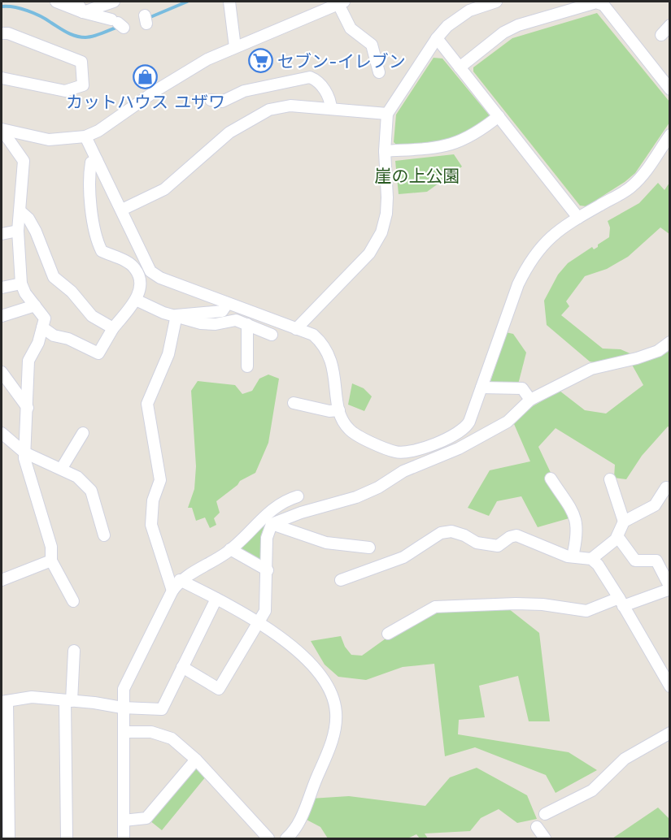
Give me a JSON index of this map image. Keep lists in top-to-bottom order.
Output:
{
  "parks": ["崖の上公園"],
  "places": {
    "supermarket": ["セブン-イレブン"],
    "shop": ["カットハウス ユザワ"]
  }
}
